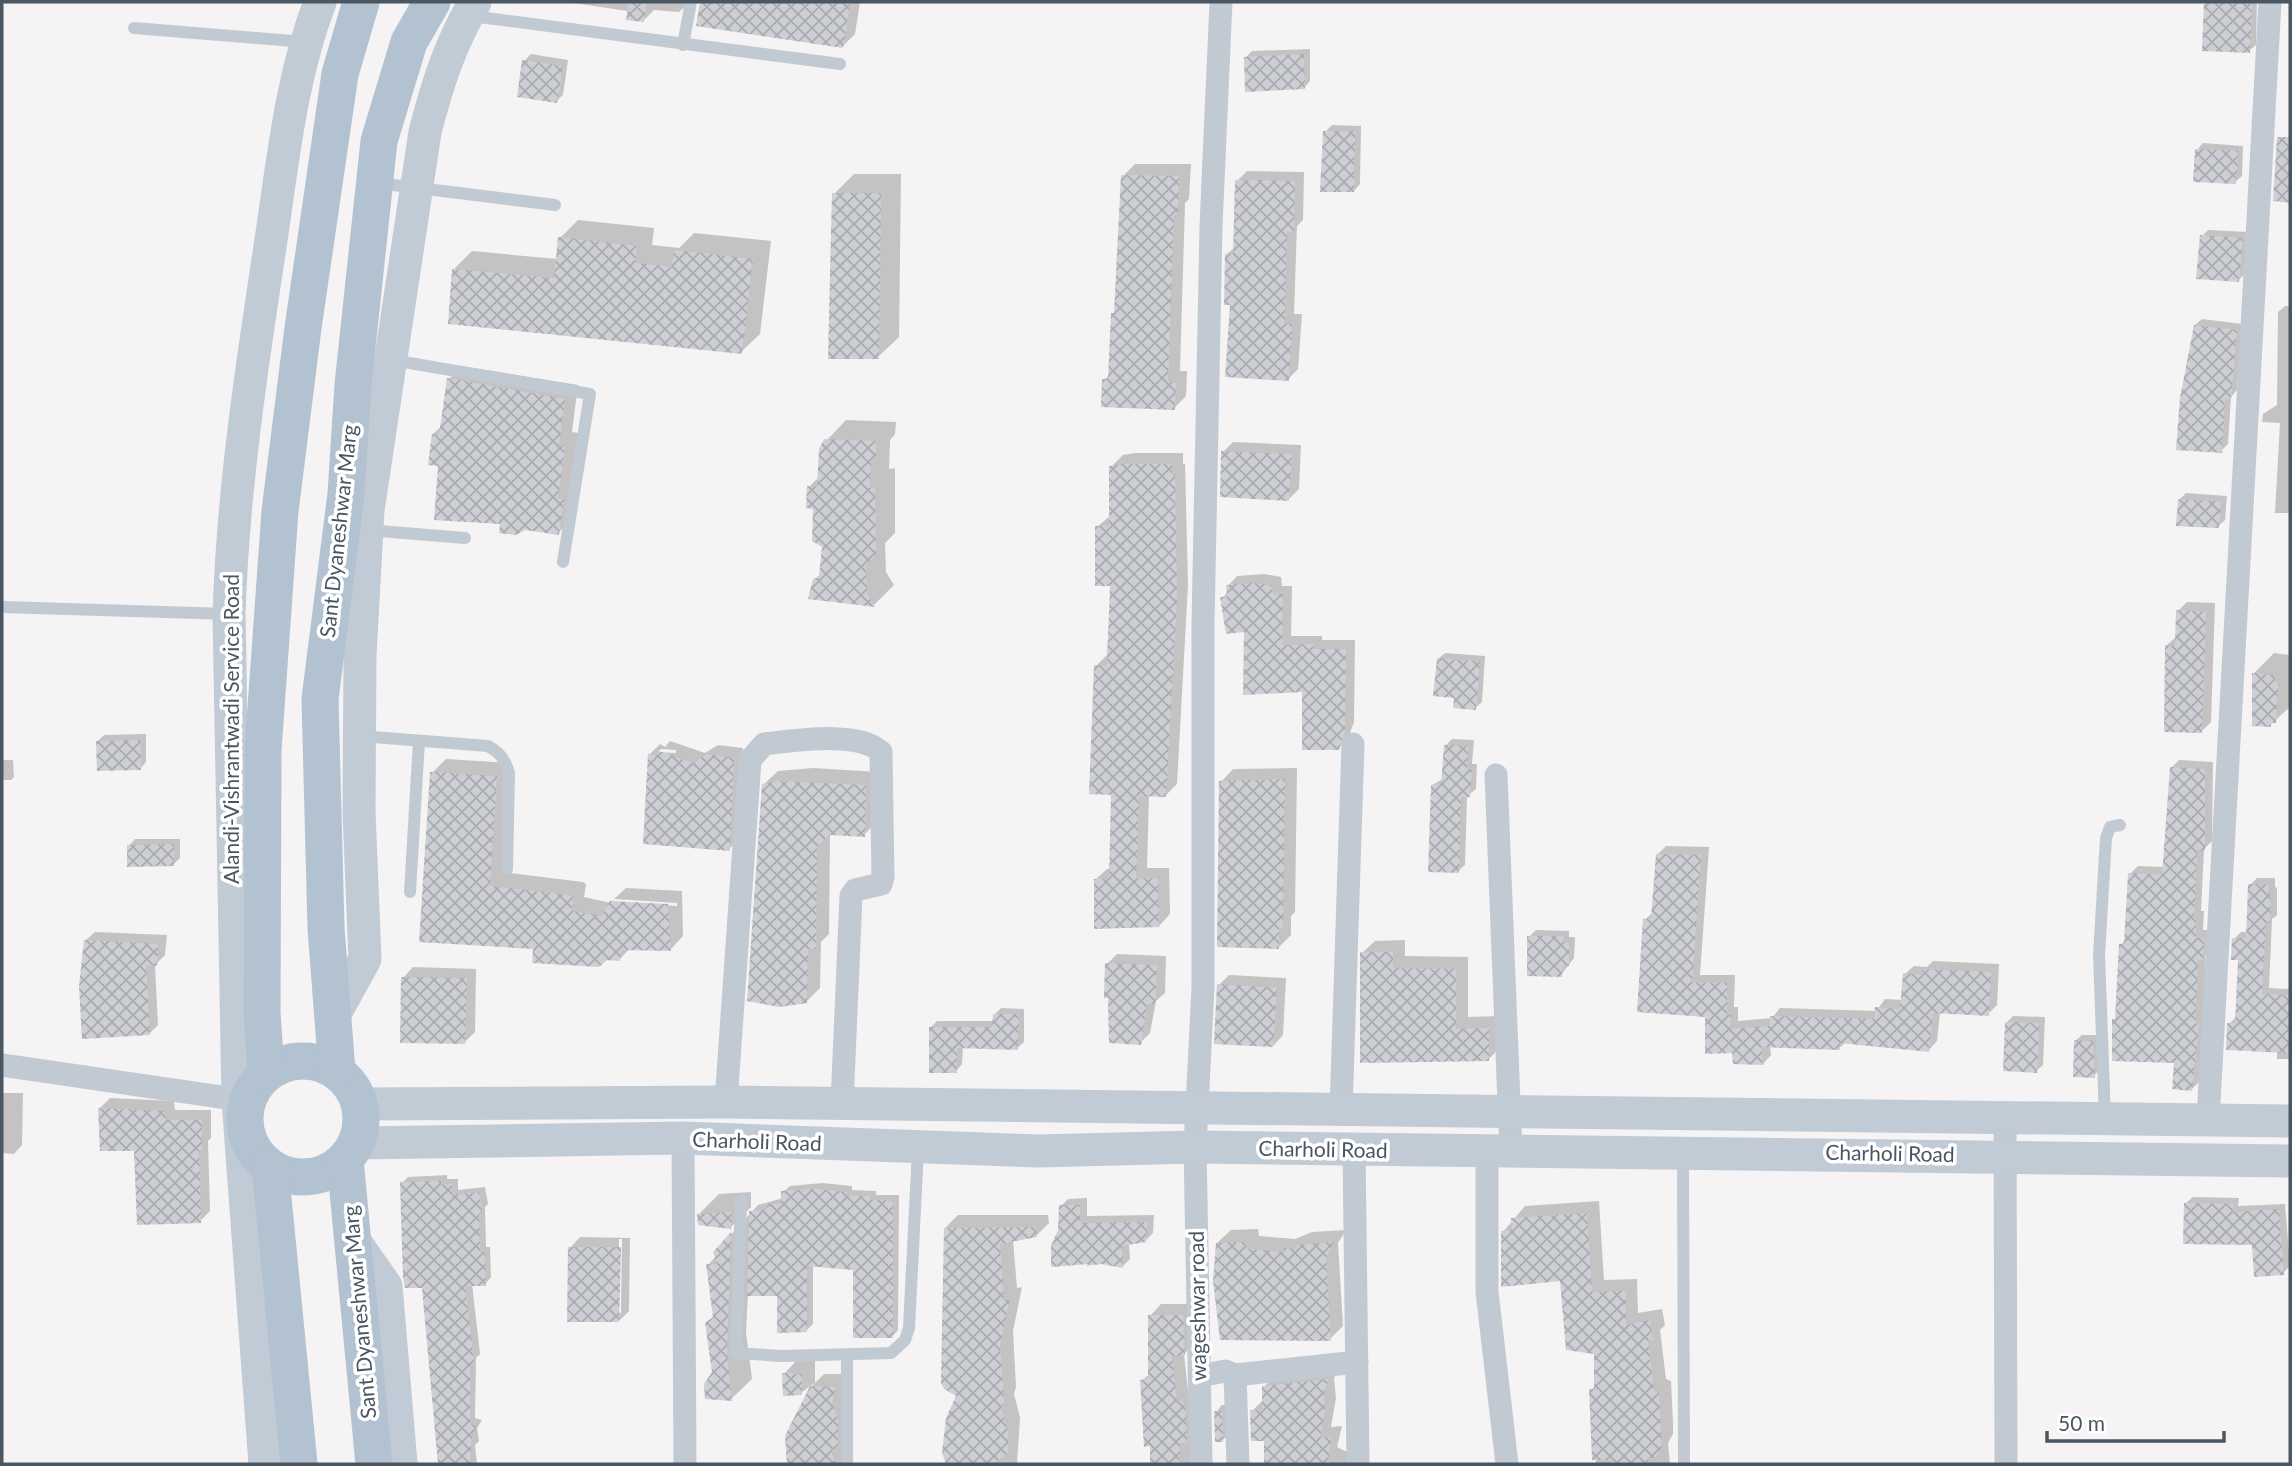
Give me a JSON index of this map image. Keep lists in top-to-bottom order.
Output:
{
  "streets": {
    "main road": ["Sant Dyaneshwar Marg"],
    "street": ["Alandi-Vishrantwadi Service Road", "Charholi Road", "wageshwar road"]
  },
  "crossings": [
    ["Sant Dyaneshwar Marg", "Alandi-Vishrantwadi Service Road"],
    ["Sant Dyaneshwar Marg", "Charholi Road"],
    ["Alandi-Vishrantwadi Service Road", "Charholi Road"],
    ["Charholi Road", "wageshwar road"]
  ],
  "scale_bar": "50 m"
}
